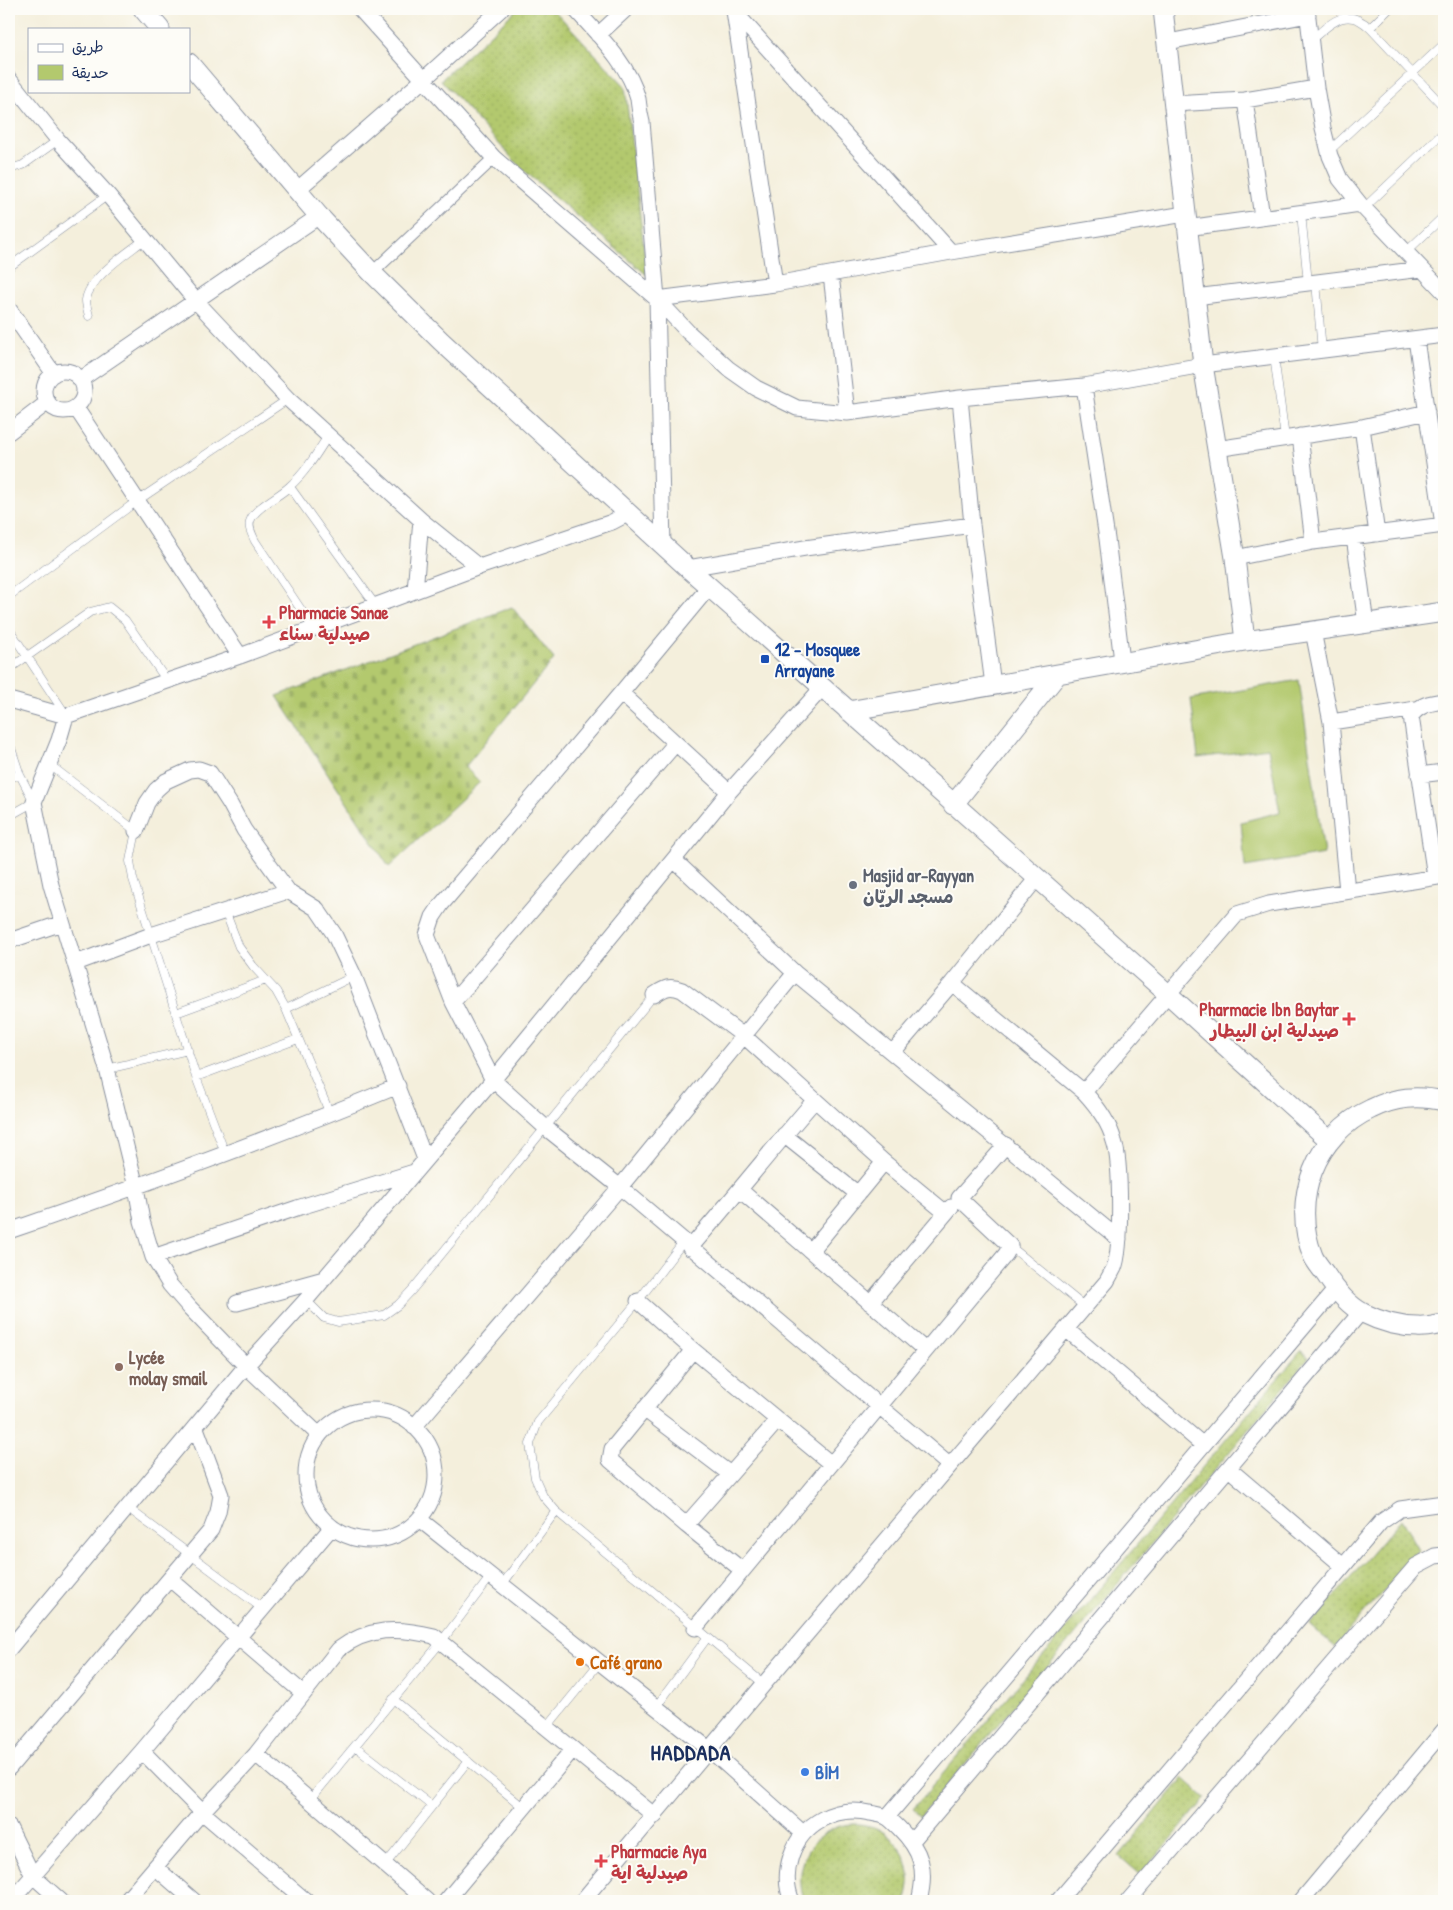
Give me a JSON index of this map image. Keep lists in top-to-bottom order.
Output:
{
  "districts": ["HADDADA"],
  "places": {
    "health": ["Pharmacie Sanae صيدلية سناء", "Pharmacie Ibn Baytar صيدلية ابن البيطار", "Pharmacie Aya صيدلية اية"],
    "transit": ["12 - Mosquee Arrayane"],
    "other": [
      "Masjid ar-Rayyan مسجد الريّان",
      "Lycée molay smail",
      "Café grano",
      "BİM"
    ]
  },
  "legend": ["طريق", "حديقة"]
}
